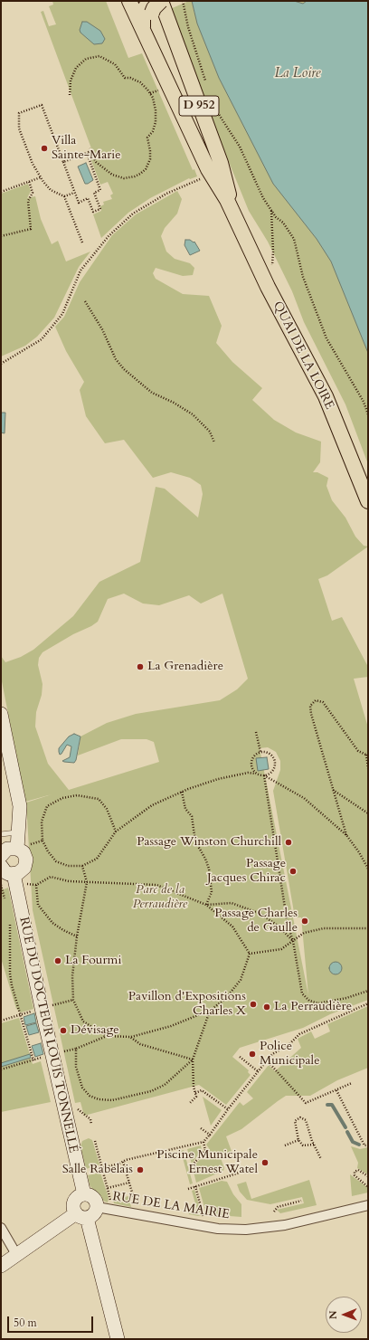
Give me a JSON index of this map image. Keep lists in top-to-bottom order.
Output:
{
  "streets": {
    "main road": ["D 952", "QUAI DE LA LOIRE"],
    "street": ["RUE DU DOCTEUR LOUIS TONNELLÉ", "RUE DE LA MAIRIE"]
  },
  "crossings": [
    ["RUE DU DOCTEUR LOUIS TONNELLÉ", "RUE DE LA MAIRIE"]
  ],
  "water": ["La Loire"],
  "parks": ["Parc de la Perraudière"],
  "places": [
    "Villa Sainte-Marie",
    "La Grenadière",
    "Passage Winston Churchill",
    "Passage Jacques Chirac",
    "Passage Charles de Gaulle",
    "La Fourmi",
    "Pavillon d'Expositions Charles X",
    "La Perraudière",
    "Dévisage",
    "Police Municipale",
    "Piscine Municipale Ernest Watel",
    "Salle Rabelais"
  ],
  "scale_bar": "50 m",
  "north": "left"
}
